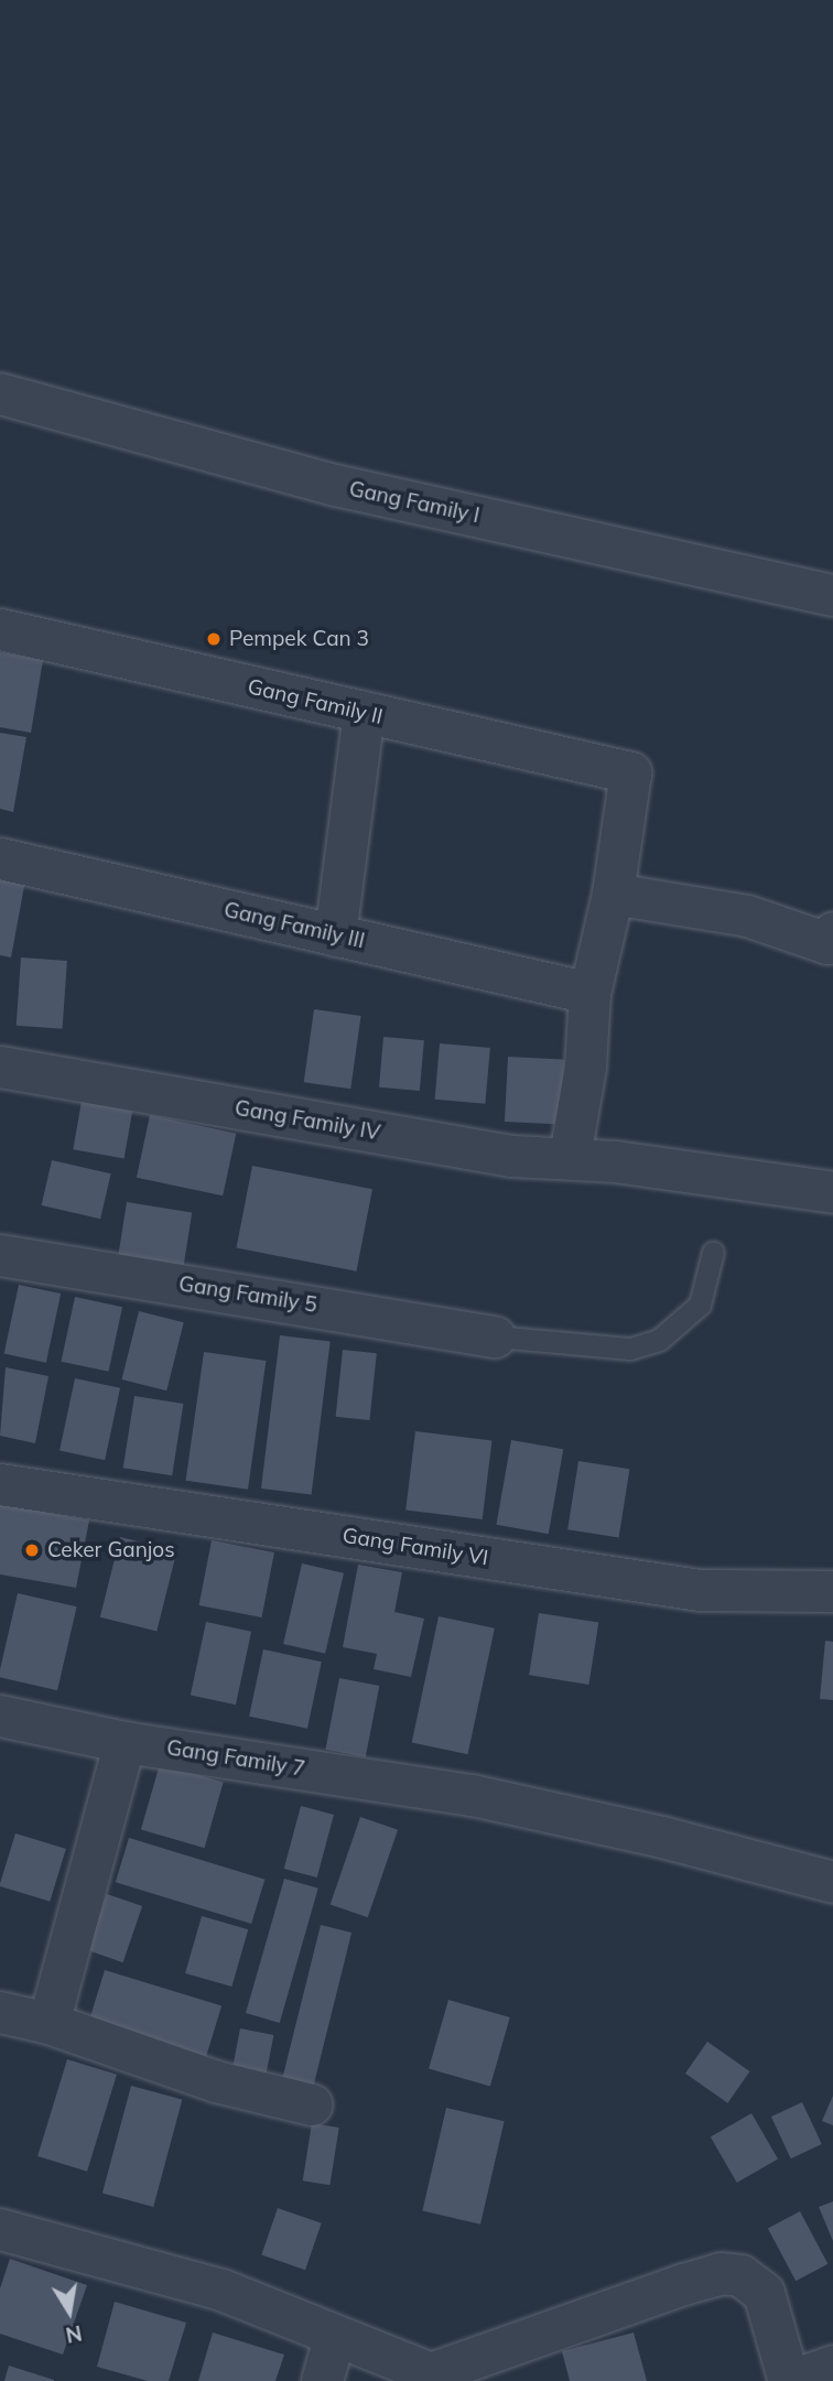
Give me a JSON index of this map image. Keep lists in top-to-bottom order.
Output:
{
  "streets": {
    "street": [
      "Gang Family I",
      "Gang Family II",
      "Gang Family III",
      "Gang Family IV",
      "Gang Family 5",
      "Gang Family VI",
      "Gang Family 7"
    ]
  },
  "places": ["Pempek Can 3", "Ceker Ganjos"],
  "north": "bottom"
}
